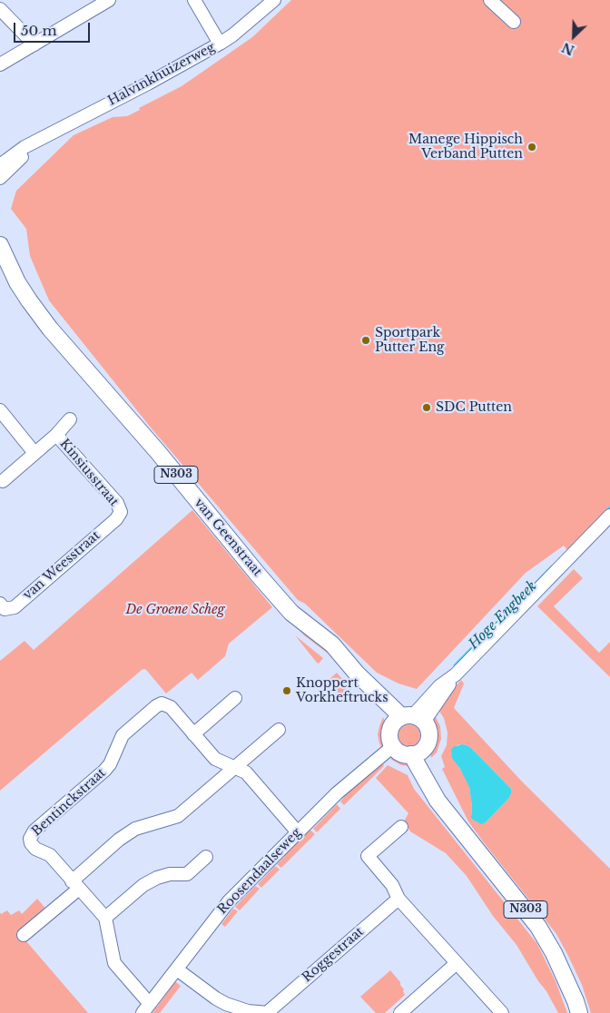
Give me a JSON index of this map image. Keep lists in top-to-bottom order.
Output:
{
  "streets": {
    "main road": ["N303", "van Geenstraat"],
    "street": [
      "Halvinkhuizerweg",
      "Kinsiusstraat",
      "van Weesstraat",
      "Bentinckstraat",
      "Roosendaalseweg",
      "Roggestraat"
    ]
  },
  "crossings": [
    ["Kinsiusstraat", "van Weesstraat"],
    ["N303", "van Geenstraat"],
    ["N303", "Roosendaalseweg"],
    ["van Geenstraat", "Roosendaalseweg"],
    ["Bentinckstraat", "Roosendaalseweg"]
  ],
  "water": ["Hoge Engbeek"],
  "parks": ["De Groene Scheg"],
  "places": [
    "Manege Hippisch Verband Putten",
    "Sportpark Putter Eng",
    "SDC Putten",
    "Knoppert Vorkheftrucks"
  ],
  "scale_bar": "50 m",
  "north": "bottom left"
}
